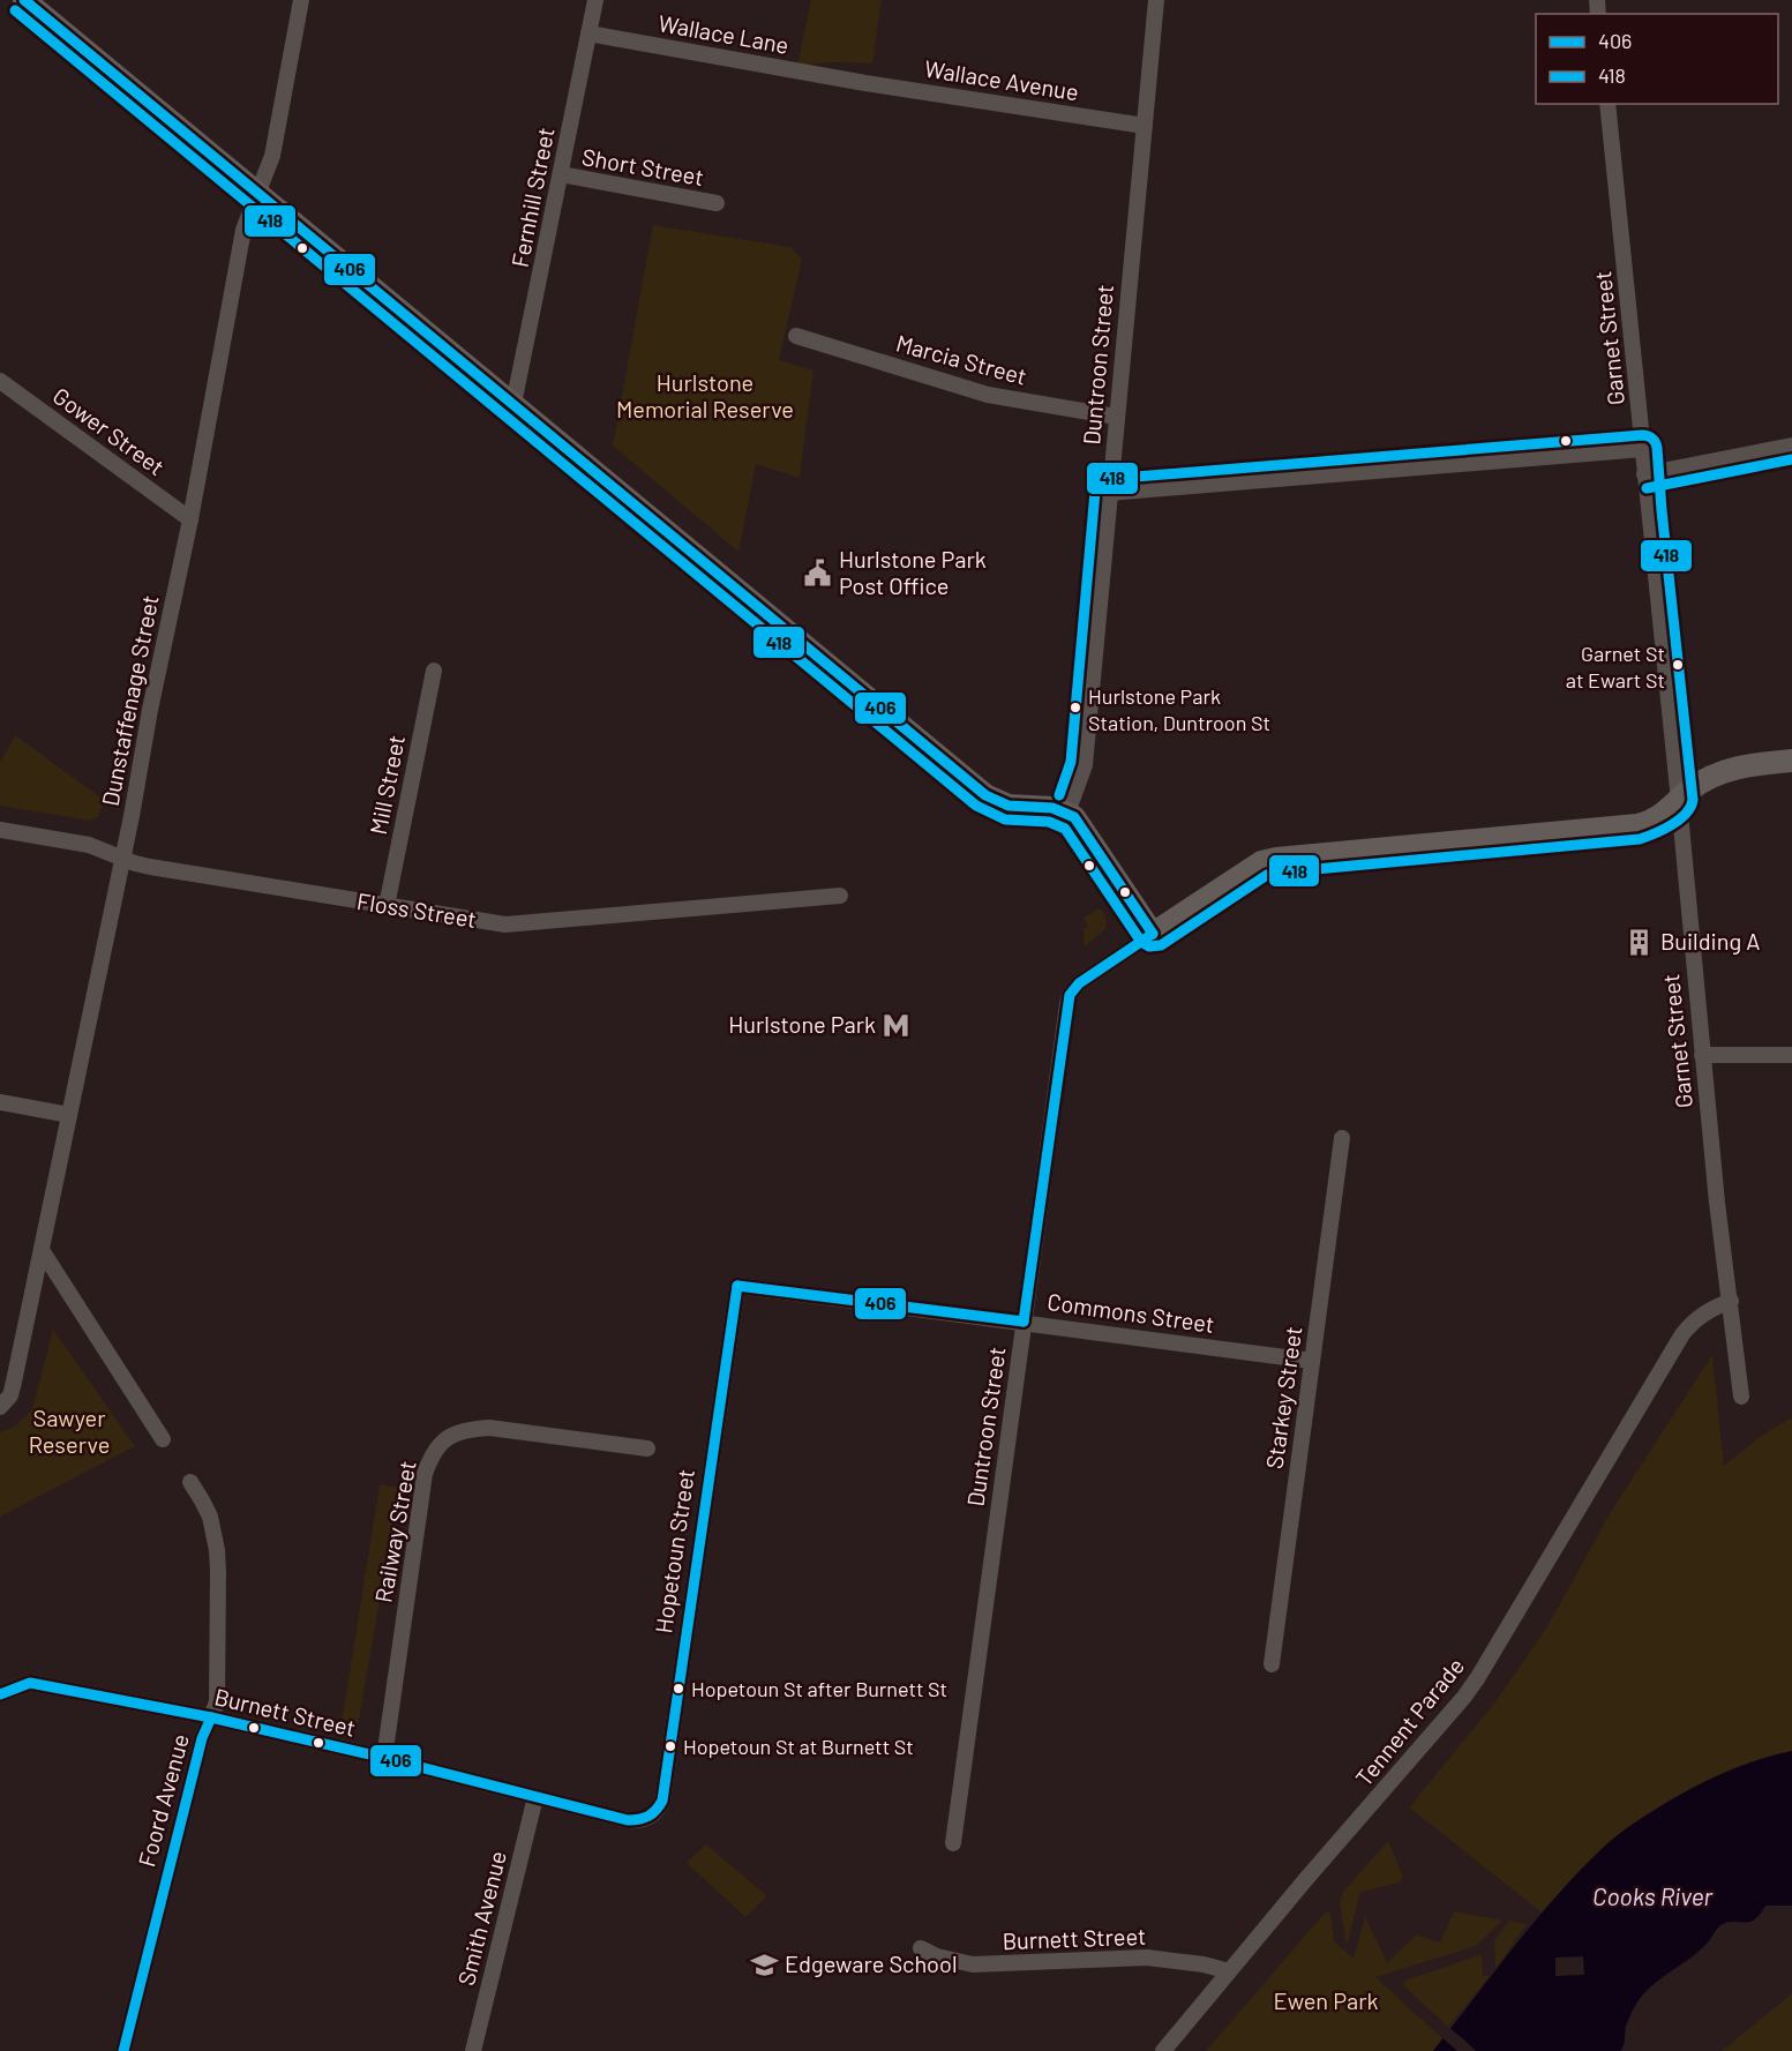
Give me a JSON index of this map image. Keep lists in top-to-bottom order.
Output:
{
  "streets": {
    "street": [
      "Wallace Lane",
      "Wallace Avenue",
      "Short Street",
      "Fernhill Street",
      "Garnet Street",
      "Marcia Street",
      "Duntroon Street",
      "Gower Street",
      "Dunstaffenage Street",
      "Mill Street",
      "Floss Street",
      "Commons Street",
      "Starkey Street",
      "Railway Street",
      "Hopetoun Street",
      "Burnett Street",
      "Tennent Parade",
      "Foord Avenue",
      "Smith Avenue"
    ]
  },
  "crossings": [
    ["Wallace Lane", "Wallace Avenue"],
    ["Wallace Lane", "Fernhill Street"],
    ["Wallace Avenue", "Duntroon Street"],
    ["Short Street", "Fernhill Street"],
    ["Garnet Street", "Tennent Parade"],
    ["Marcia Street", "Duntroon Street"],
    ["Duntroon Street", "Commons Street"],
    ["Gower Street", "Dunstaffenage Street"],
    ["Dunstaffenage Street", "Floss Street"],
    ["Mill Street", "Floss Street"],
    ["Commons Street", "Starkey Street"],
    ["Commons Street", "Hopetoun Street"],
    ["Railway Street", "Burnett Street"],
    ["Hopetoun Street", "Burnett Street"],
    ["Burnett Street", "Tennent Parade"],
    ["Burnett Street", "Foord Avenue"],
    ["Burnett Street", "Smith Avenue"]
  ],
  "water": ["Cooks River"],
  "parks": ["Hurlstone Memorial Reserve", "Sawyer Reserve", "Ewen Park"],
  "places": {
    "public building": ["Hurlstone Park Post Office"],
    "other": [
      "Garnet St at Ewart St",
      "Hurlstone Park Station, Duntroon St",
      "Hopetoun St after Burnett St",
      "Hopetoun St at Burnett St"
    ],
    "building": ["Building A"],
    "metro station": ["Hurlstone Park"],
    "school or university": ["Edgeware School"]
  },
  "lines": ["transit line 406", "transit line 418"],
  "legend": ["406", "418"]
}
